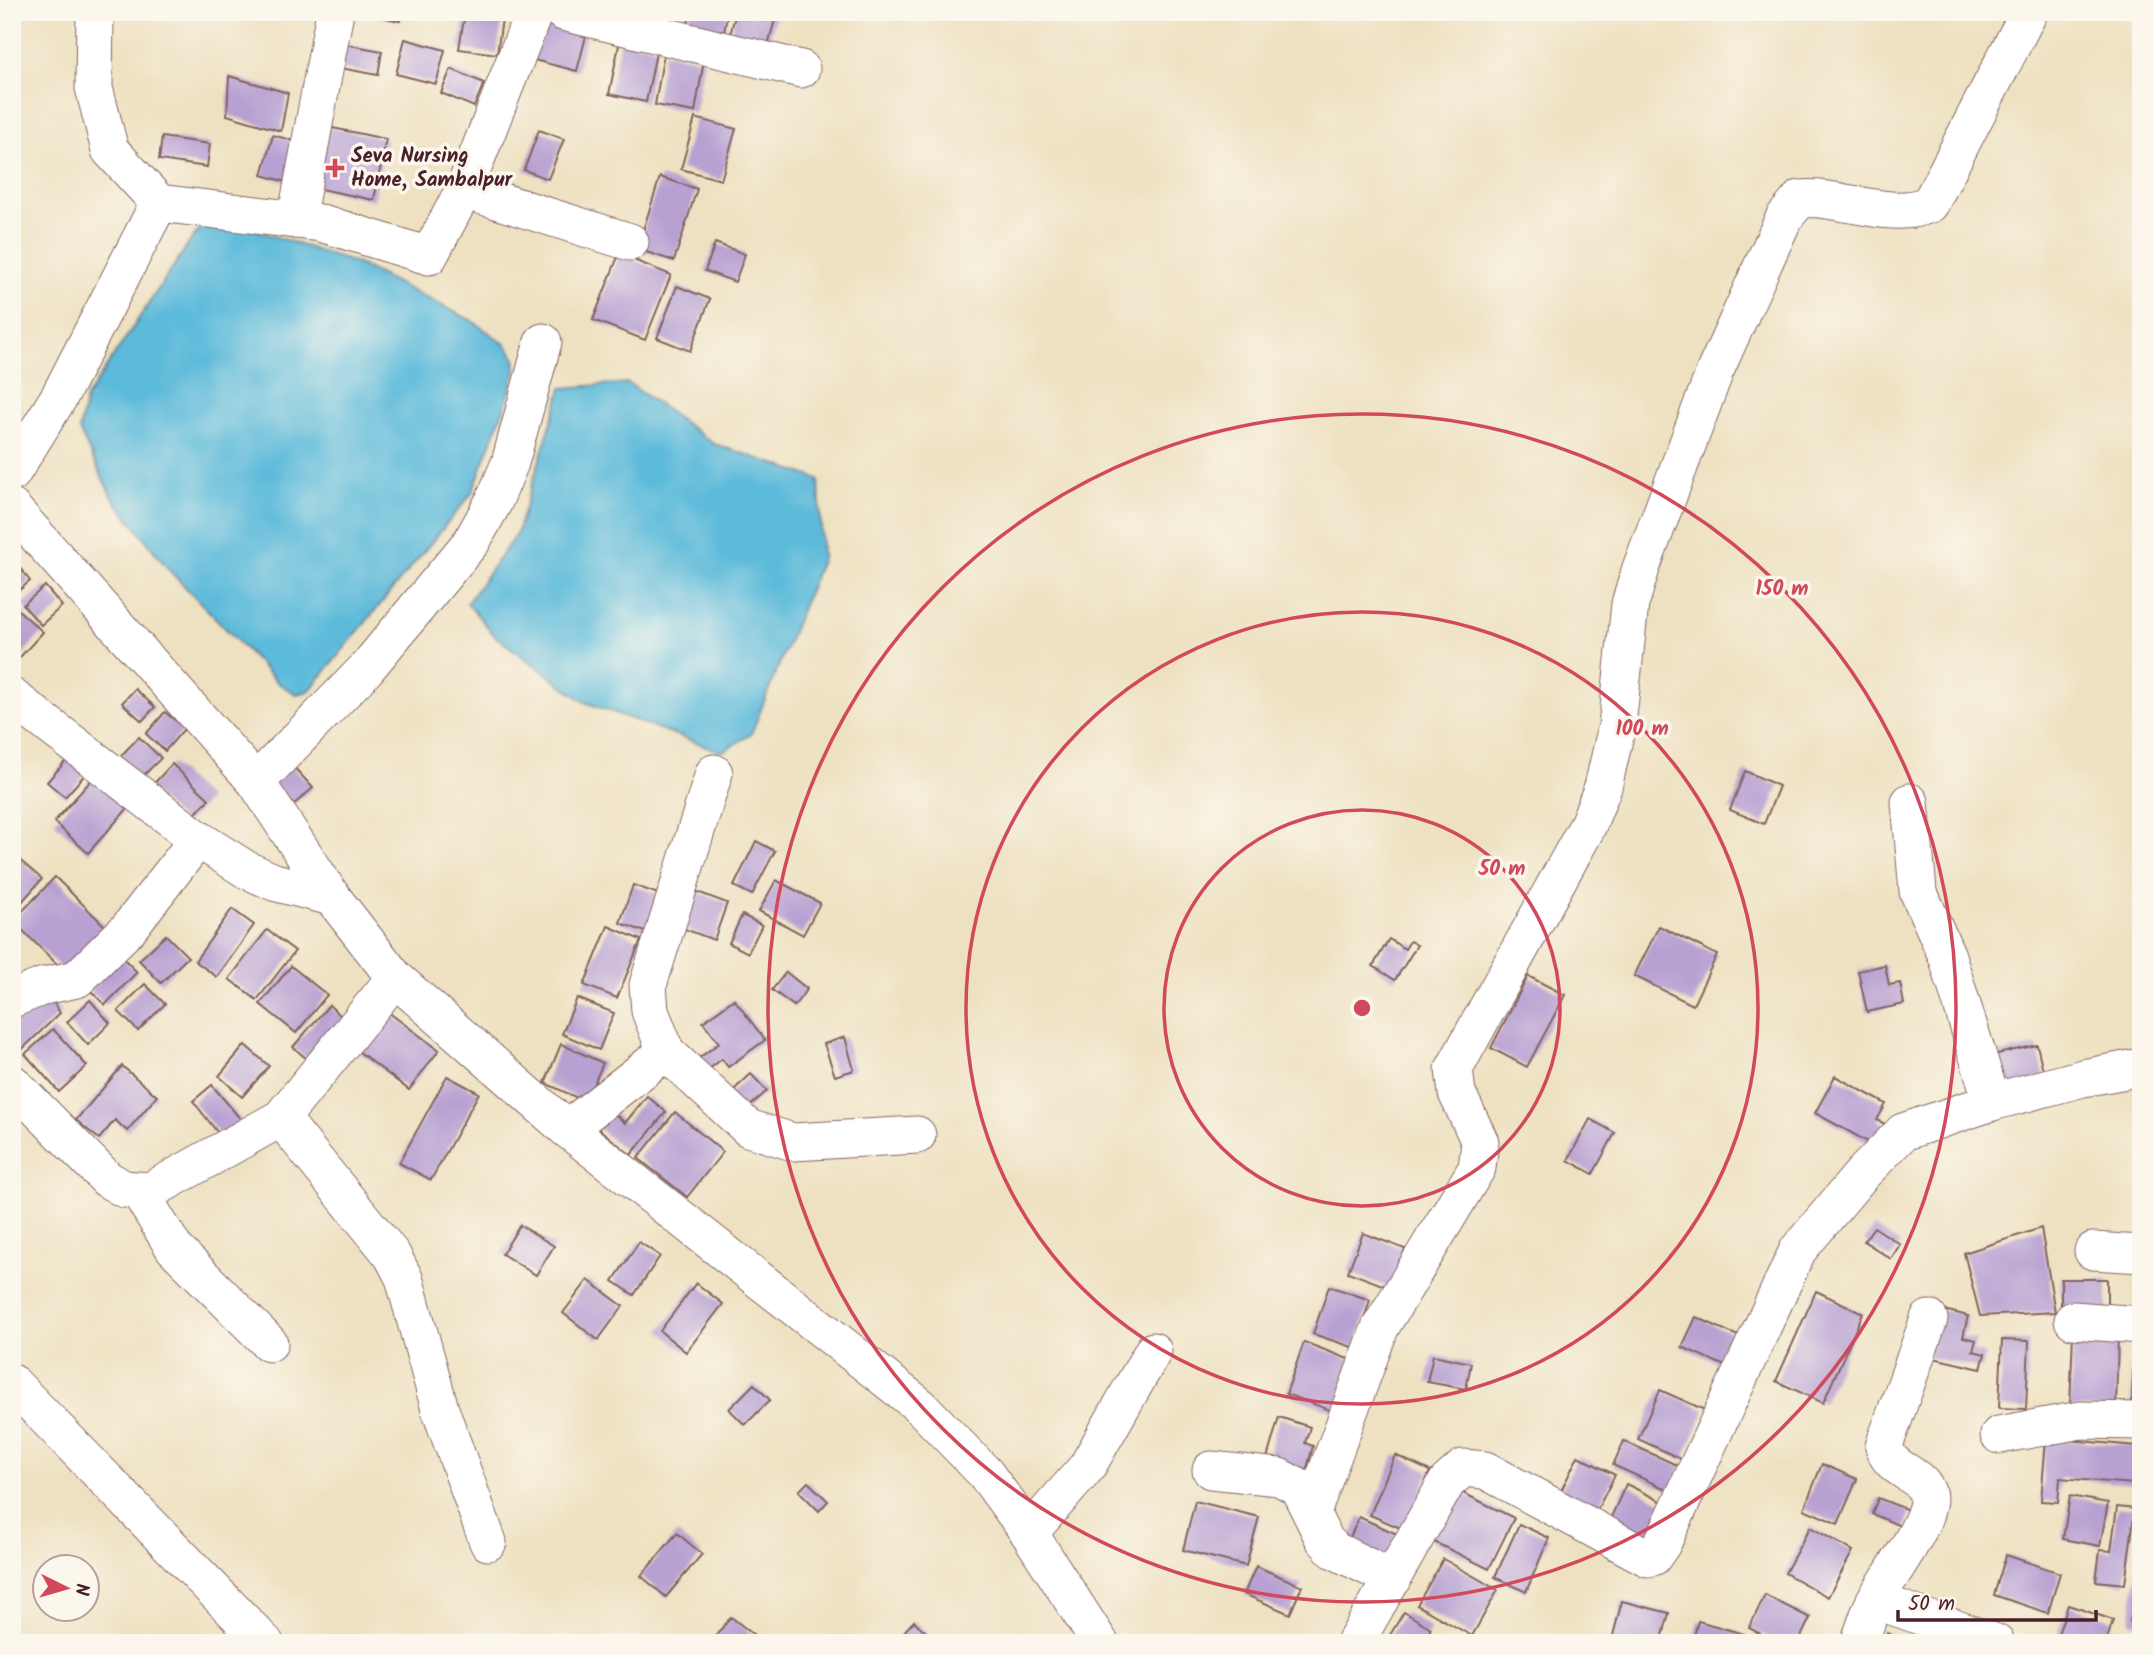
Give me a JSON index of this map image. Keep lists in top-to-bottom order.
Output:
{
  "places": {
    "health": ["Seva Nursing Home, Sambalpur"]
  },
  "scale_bar": "50 m",
  "north": "right",
  "rings": ["150 m", "100 m", "50 m"]
}
